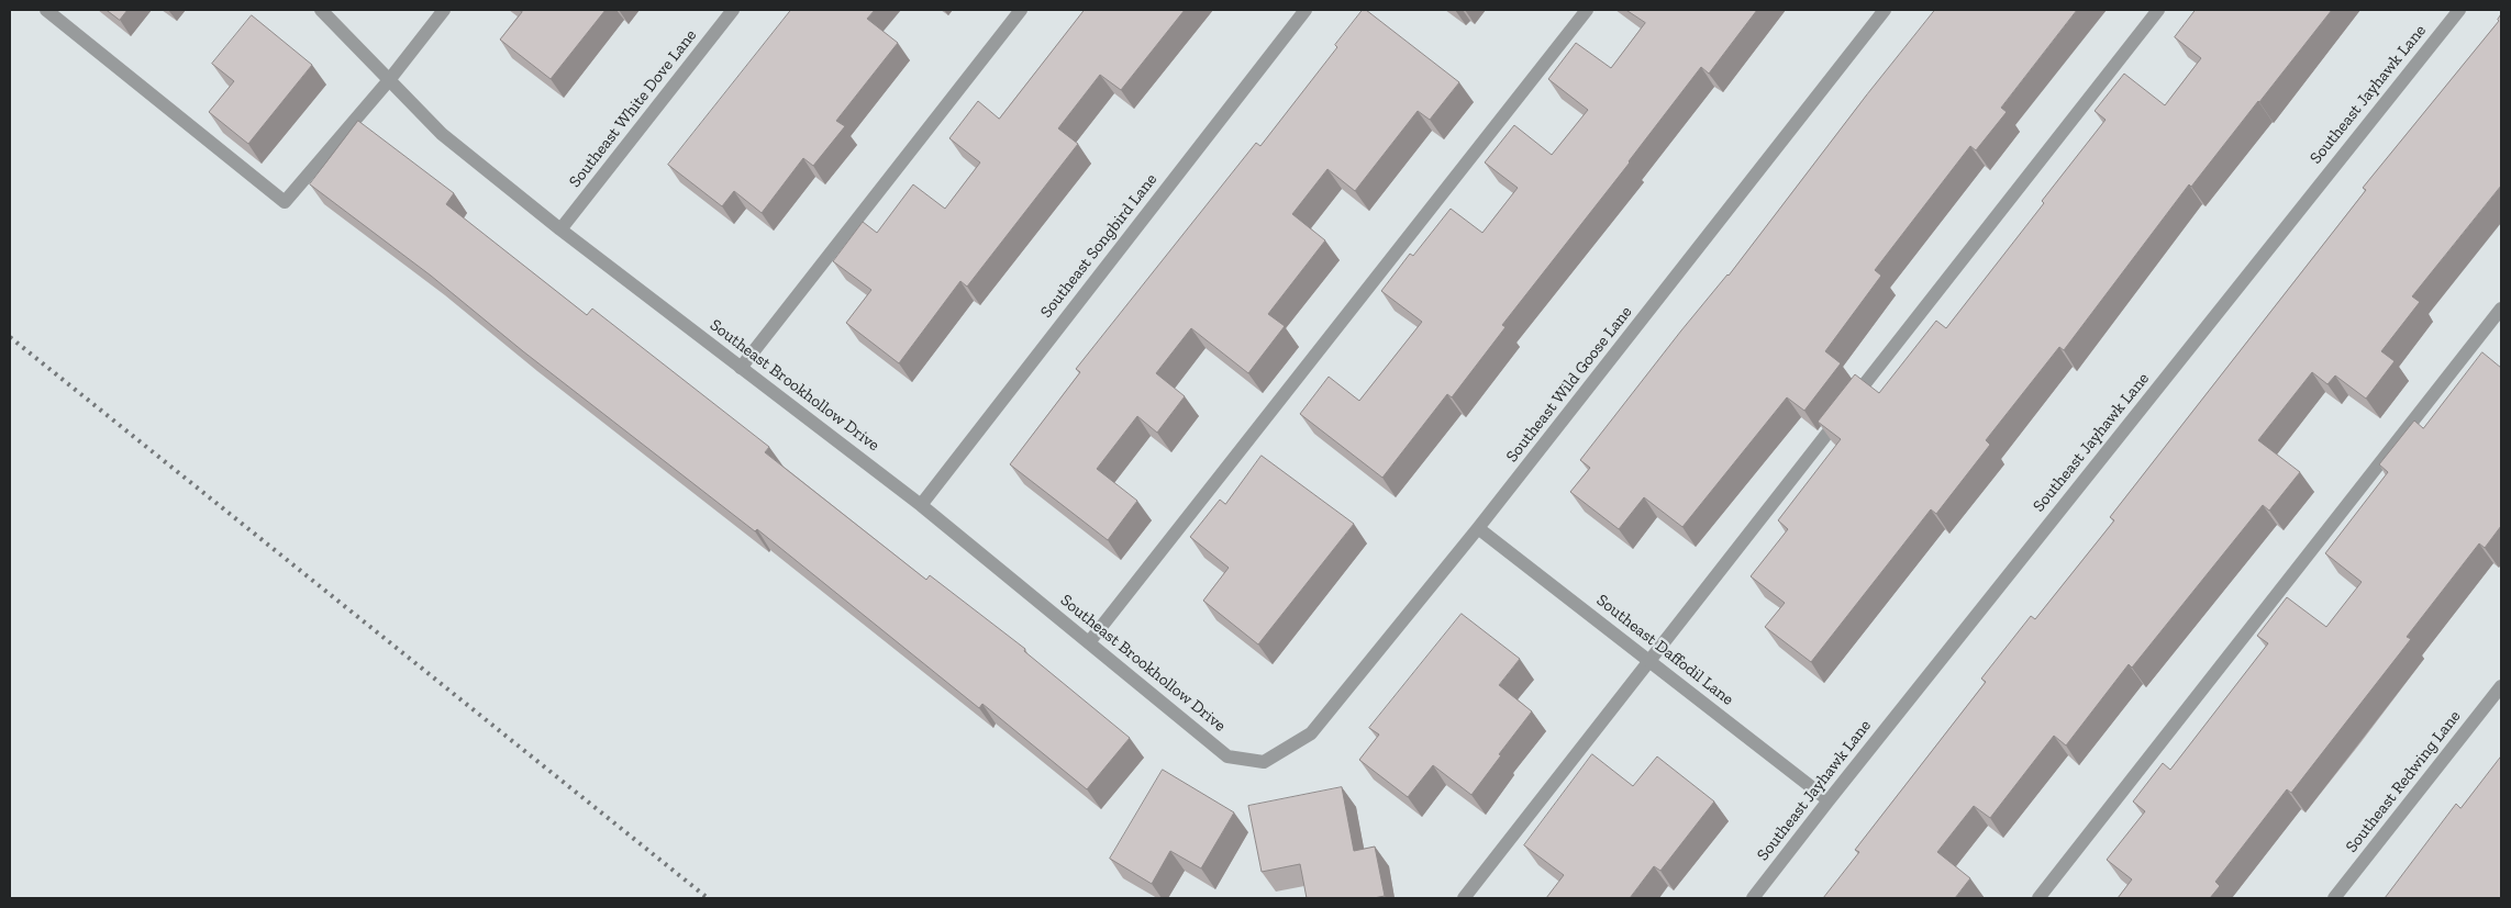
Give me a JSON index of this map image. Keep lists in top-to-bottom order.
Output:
{
  "streets": {
    "street": [
      "Southeast Jayhawk Lane",
      "Southeast White Dove Lane",
      "Southeast Songbird Lane",
      "Southeast Wild Goose Lane",
      "Southeast Brookhollow Drive",
      "Southeast Daffodil Lane",
      "Southeast Redwing Lane"
    ]
  },
  "crossings": [
    ["Southeast Jayhawk Lane", "Southeast Daffodil Lane"],
    ["Southeast White Dove Lane", "Southeast Brookhollow Drive"],
    ["Southeast Songbird Lane", "Southeast Brookhollow Drive"],
    ["Southeast Wild Goose Lane", "Southeast Brookhollow Drive"],
    ["Southeast Wild Goose Lane", "Southeast Daffodil Lane"]
  ]
}
